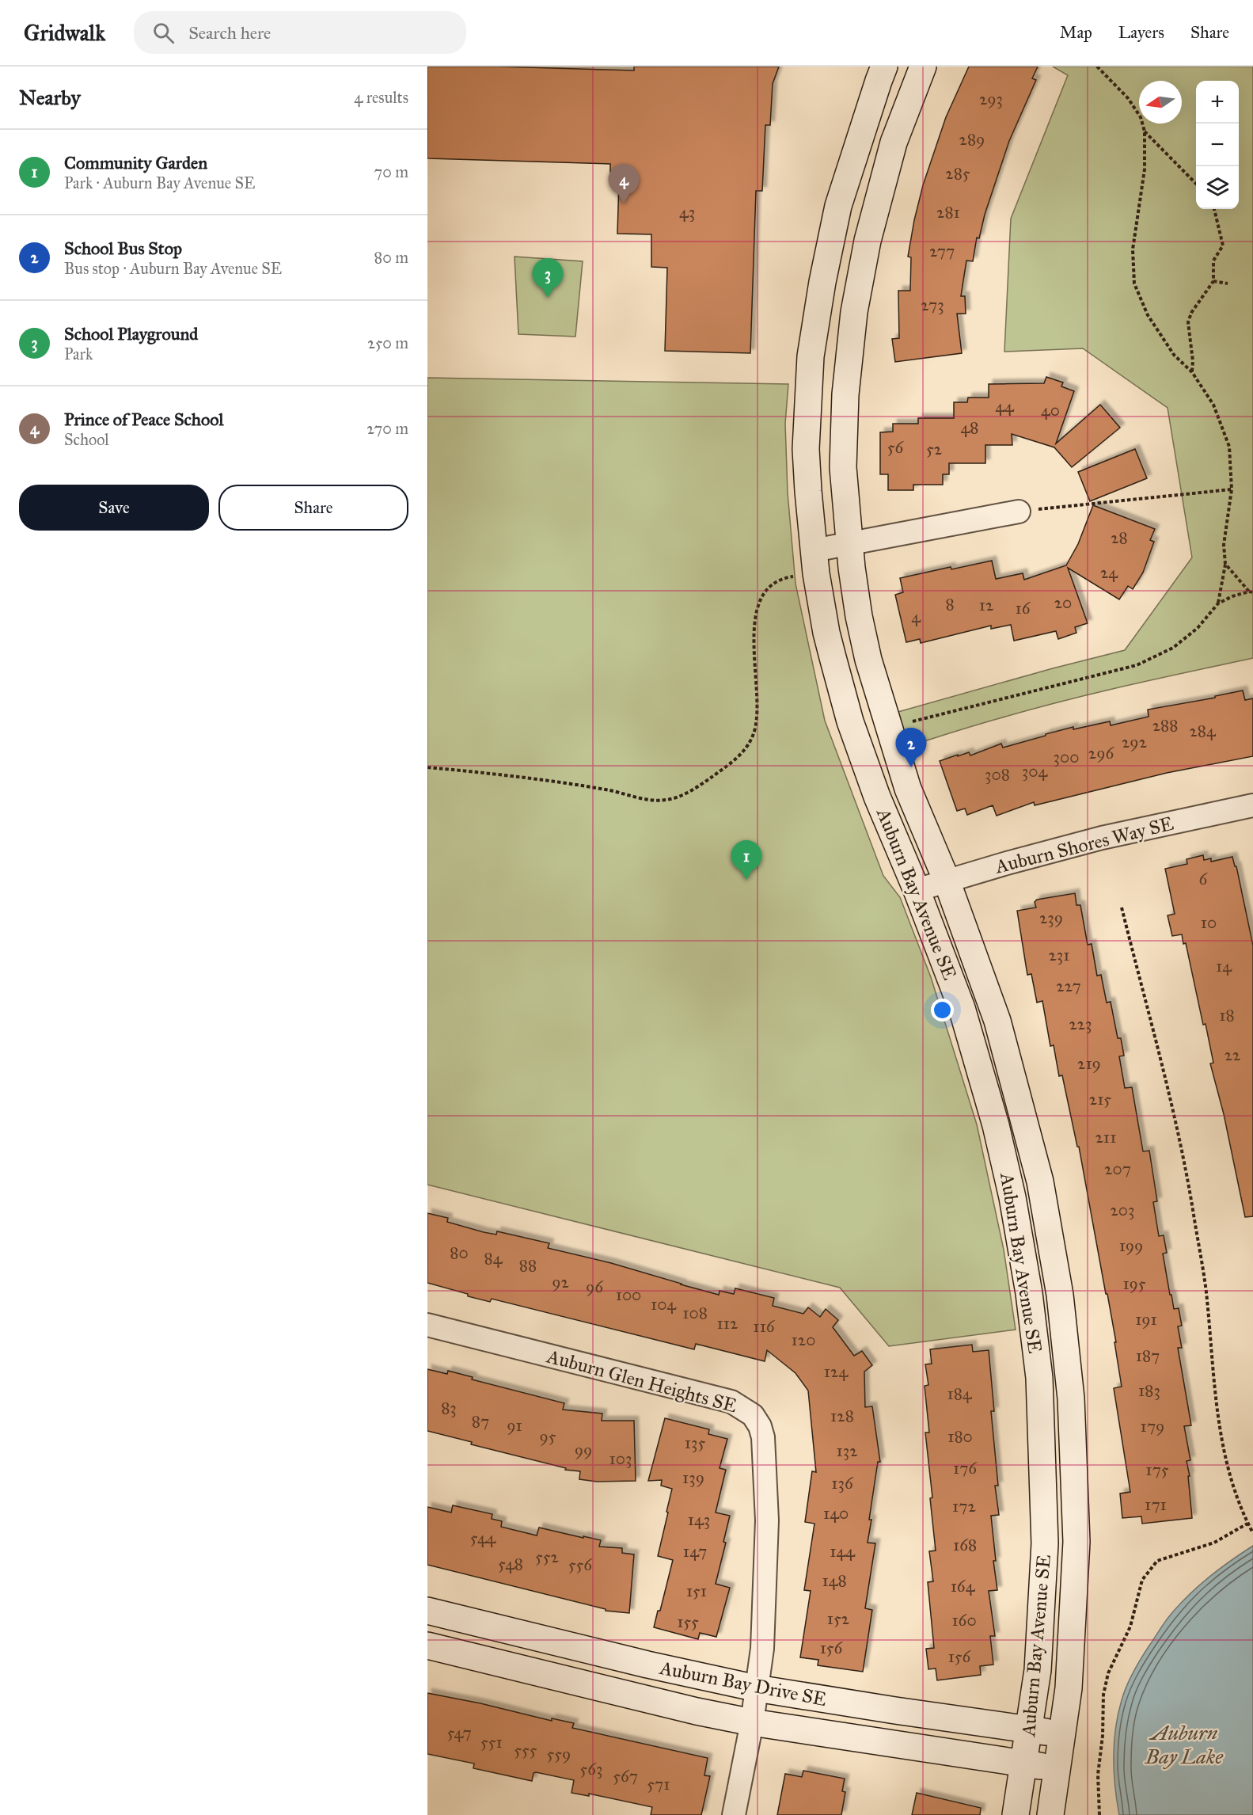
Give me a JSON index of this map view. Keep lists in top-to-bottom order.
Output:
{
  "streets": {
    "street": [
      "Auburn Shores Way SE",
      "Auburn Bay Avenue SE",
      "Auburn Glen Heights SE",
      "Auburn Bay Drive SE"
    ]
  },
  "crossings": [
    ["Auburn Shores Way SE", "Auburn Bay Avenue SE"],
    ["Auburn Bay Avenue SE", "Auburn Bay Drive SE"],
    ["Auburn Glen Heights SE", "Auburn Bay Drive SE"]
  ],
  "water": ["Auburn Bay Lake"],
  "house_numbers": [
    "293",
    "289",
    "285",
    "43",
    "281",
    "277",
    "273",
    "44",
    "40",
    "48",
    "56",
    "52",
    "28",
    "24",
    "20",
    "8",
    "12",
    "16",
    "4",
    "288",
    "284",
    "292",
    "296",
    "300",
    "304",
    "308",
    "6",
    "239",
    "10",
    "231",
    "14",
    "227",
    "18",
    "223",
    "22",
    "219",
    "215",
    "211",
    "207",
    "203",
    "199",
    "80",
    "84",
    "88",
    "92",
    "195",
    "96",
    "100",
    "104",
    "108",
    "191",
    "112",
    "116",
    "120",
    "187",
    "124",
    "183",
    "184",
    "83",
    "128",
    "87",
    "91",
    "179",
    "95",
    "180",
    "135",
    "99",
    "132",
    "103",
    "176",
    "175",
    "139",
    "136",
    "171",
    "172",
    "140",
    "143",
    "544",
    "168",
    "147",
    "144",
    "552",
    "548",
    "556",
    "148",
    "164",
    "151",
    "152",
    "160",
    "155",
    "156",
    "156",
    "547",
    "551",
    "555",
    "559",
    "563",
    "567",
    "571"
  ],
  "north": "left",
  "page": {
    "header": "Gridwalk",
    "search": "Search here",
    "nav": ["Map", "Layers", "Share"],
    "heading": ["Nearby", "4 results"],
    "map_buttons": ["+", "−"],
    "list": [
      {
        "mark": "1",
        "name": "Community Garden",
        "note": "Park · Auburn Bay Avenue SE",
        "value": "70 m"
      },
      {
        "mark": "2",
        "name": "School Bus Stop",
        "note": "Bus stop · Auburn Bay Avenue SE",
        "value": "80 m"
      },
      {
        "mark": "3",
        "name": "School Playground",
        "note": "Park",
        "value": "250 m"
      },
      {
        "mark": "4",
        "name": "Prince of Peace School",
        "note": "School",
        "value": "270 m"
      }
    ],
    "pins": [
      "4",
      "3",
      "2",
      "1"
    ],
    "buttons": ["Save", "Share"]
  }
}
